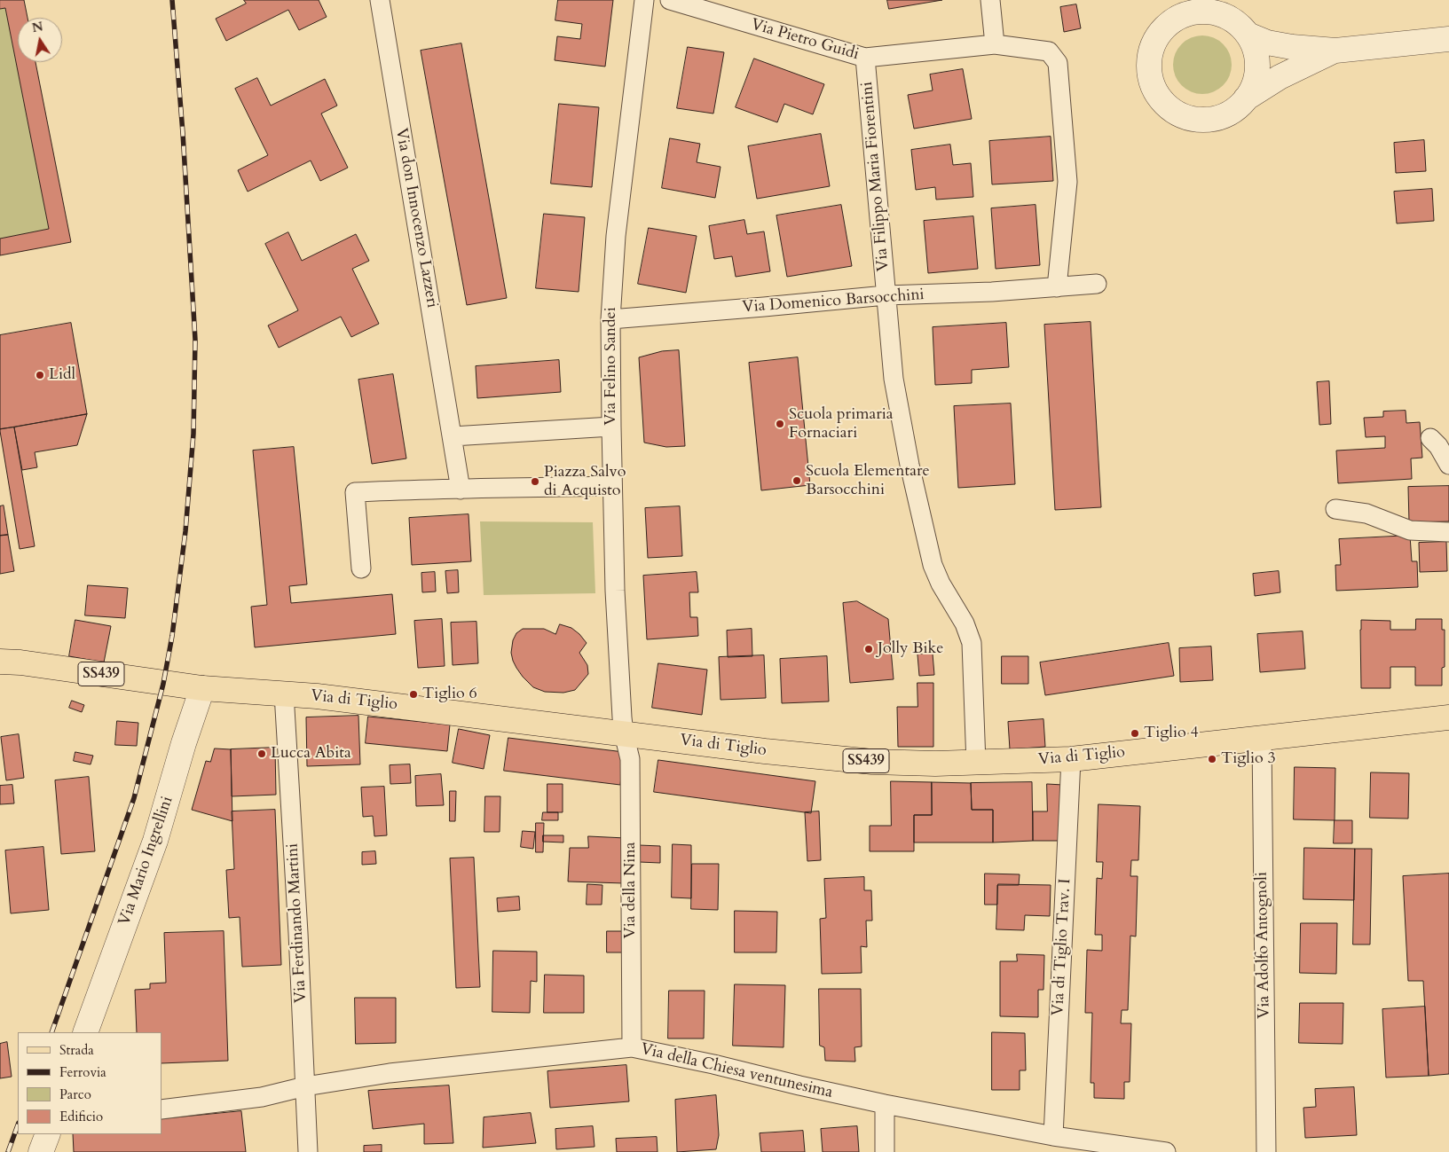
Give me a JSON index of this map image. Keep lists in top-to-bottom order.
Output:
{
  "streets": {
    "main road": ["SS439", "Via di Tiglio"],
    "street": [
      "Via Pietro Guidi",
      "Via Filippo Maria Fiorentini",
      "Via don Innocenzo Lazzeri",
      "Via Domenico Barsocchini",
      "Via Felino Sandei",
      "Via Mario Ingrellini",
      "Via della Nina",
      "Via Ferdinando Martini",
      "Via Adolfo Antognoli",
      "Via di Tiglio Trav. I",
      "Via della Chiesa ventunesima"
    ]
  },
  "crossings": [
    ["Via Pietro Guidi", "Via Filippo Maria Fiorentini"],
    ["Via Filippo Maria Fiorentini", "Via Domenico Barsocchini"],
    ["Via Filippo Maria Fiorentini", "Via di Tiglio"],
    ["Via Domenico Barsocchini", "Via Felino Sandei"],
    ["Via Felino Sandei", "Via di Tiglio"],
    ["Via Felino Sandei", "Via della Nina"],
    ["Via di Tiglio", "Via Mario Ingrellini"],
    ["Via di Tiglio", "Via della Nina"],
    ["Via di Tiglio", "Via Ferdinando Martini"],
    ["Via di Tiglio", "Via Adolfo Antognoli"],
    ["Via di Tiglio", "Via di Tiglio Trav. I"],
    ["Via della Nina", "Via della Chiesa ventunesima"],
    ["Via Ferdinando Martini", "Via della Chiesa ventunesima"],
    ["Via di Tiglio Trav. I", "Via della Chiesa ventunesima"]
  ],
  "places": [
    "Lidl",
    "Scuola primaria Fornaciari",
    "Scuola Elementare Barsocchini",
    "Piazza Salvo di Acquisto",
    "Jolly Bike",
    "Tiglio 6",
    "Tiglio 4",
    "Lucca Abita",
    "Tiglio 3"
  ],
  "legend": [
    "Strada",
    "Ferrovia",
    "Parco",
    "Edificio"
  ],
  "north": "top"
}
